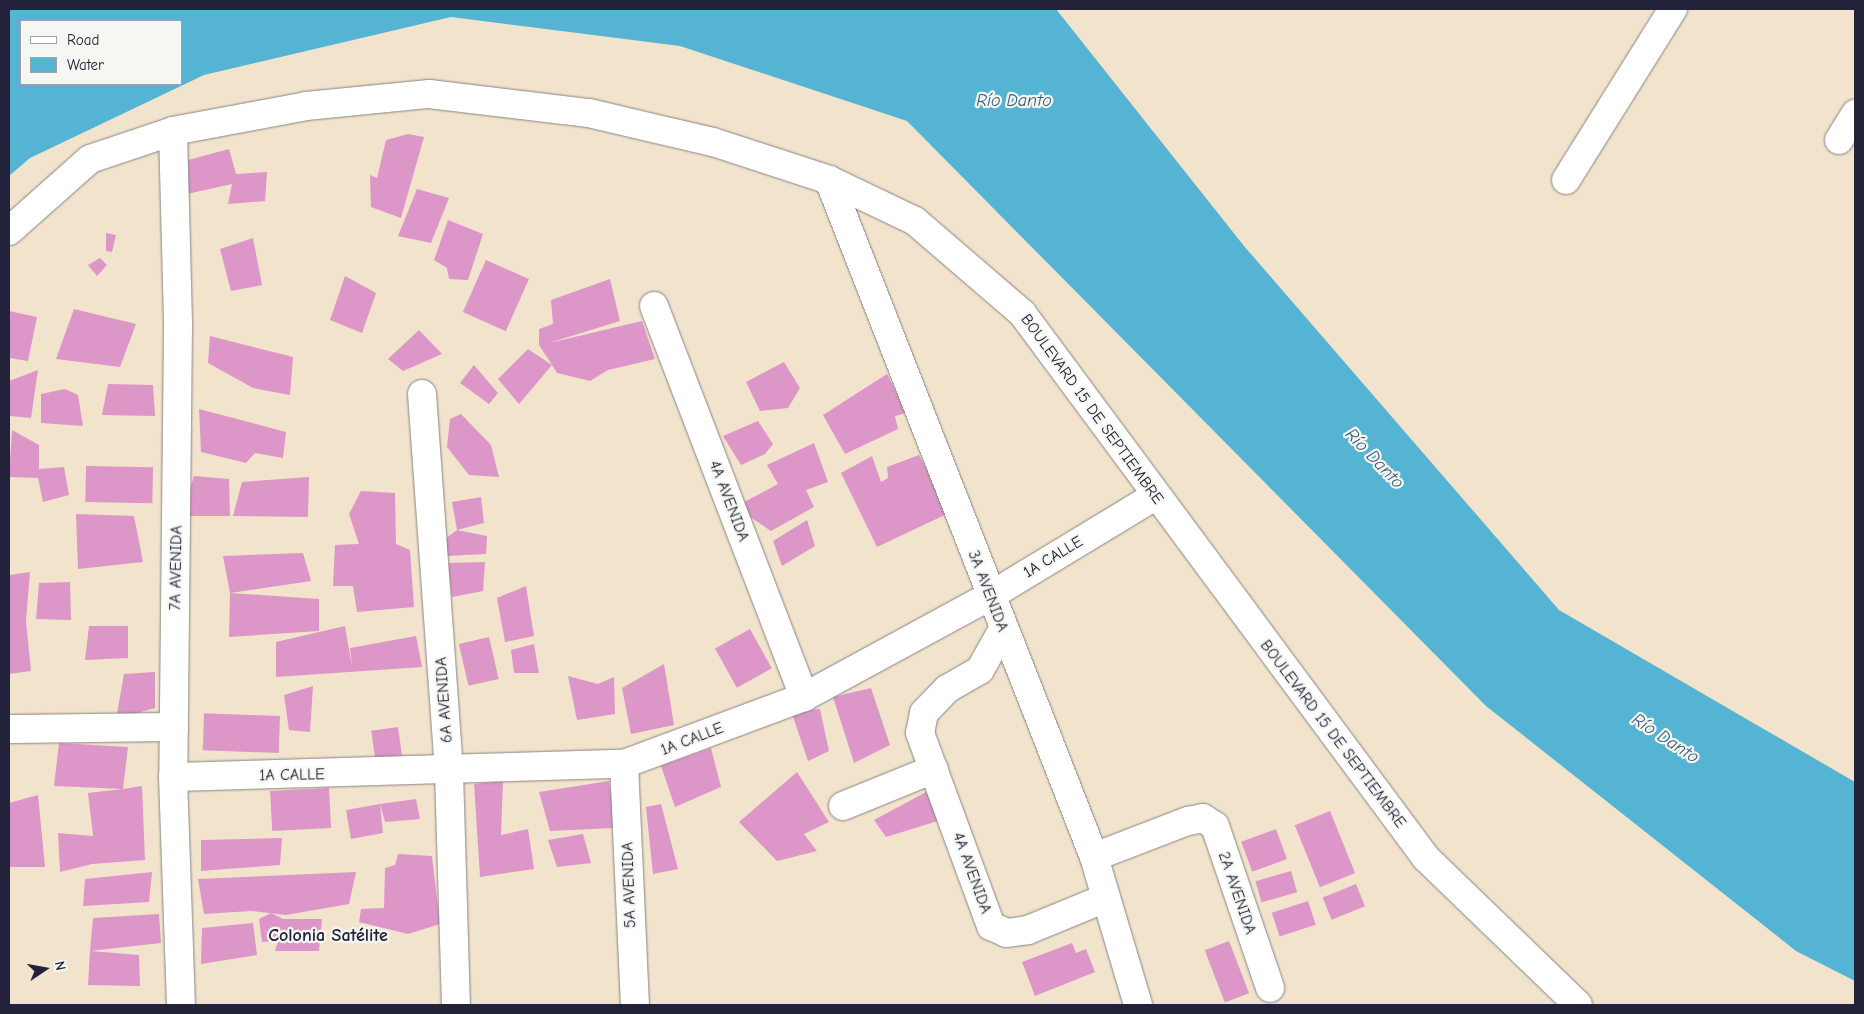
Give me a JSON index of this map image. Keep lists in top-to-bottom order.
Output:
{
  "streets": {
    "street": [
      "BOULEVARD 15 DE SEPTIEMBRE",
      "4A AVENIDA",
      "1A CALLE",
      "7A AVENIDA",
      "3A AVENIDA",
      "6A AVENIDA",
      "5A AVENIDA",
      "2A AVENIDA"
    ]
  },
  "crossings": [
    ["BOULEVARD 15 DE SEPTIEMBRE", "1A CALLE"],
    ["BOULEVARD 15 DE SEPTIEMBRE", "7A AVENIDA"],
    ["BOULEVARD 15 DE SEPTIEMBRE", "3A AVENIDA"],
    ["4A AVENIDA", "1A CALLE"],
    ["4A AVENIDA", "3A AVENIDA"],
    ["1A CALLE", "7A AVENIDA"],
    ["1A CALLE", "3A AVENIDA"],
    ["1A CALLE", "6A AVENIDA"],
    ["1A CALLE", "5A AVENIDA"],
    ["3A AVENIDA", "2A AVENIDA"]
  ],
  "districts": ["Colonia Satélite"],
  "water": ["Río Danto"],
  "legend": ["Road", "Water"],
  "north": "right"
}
